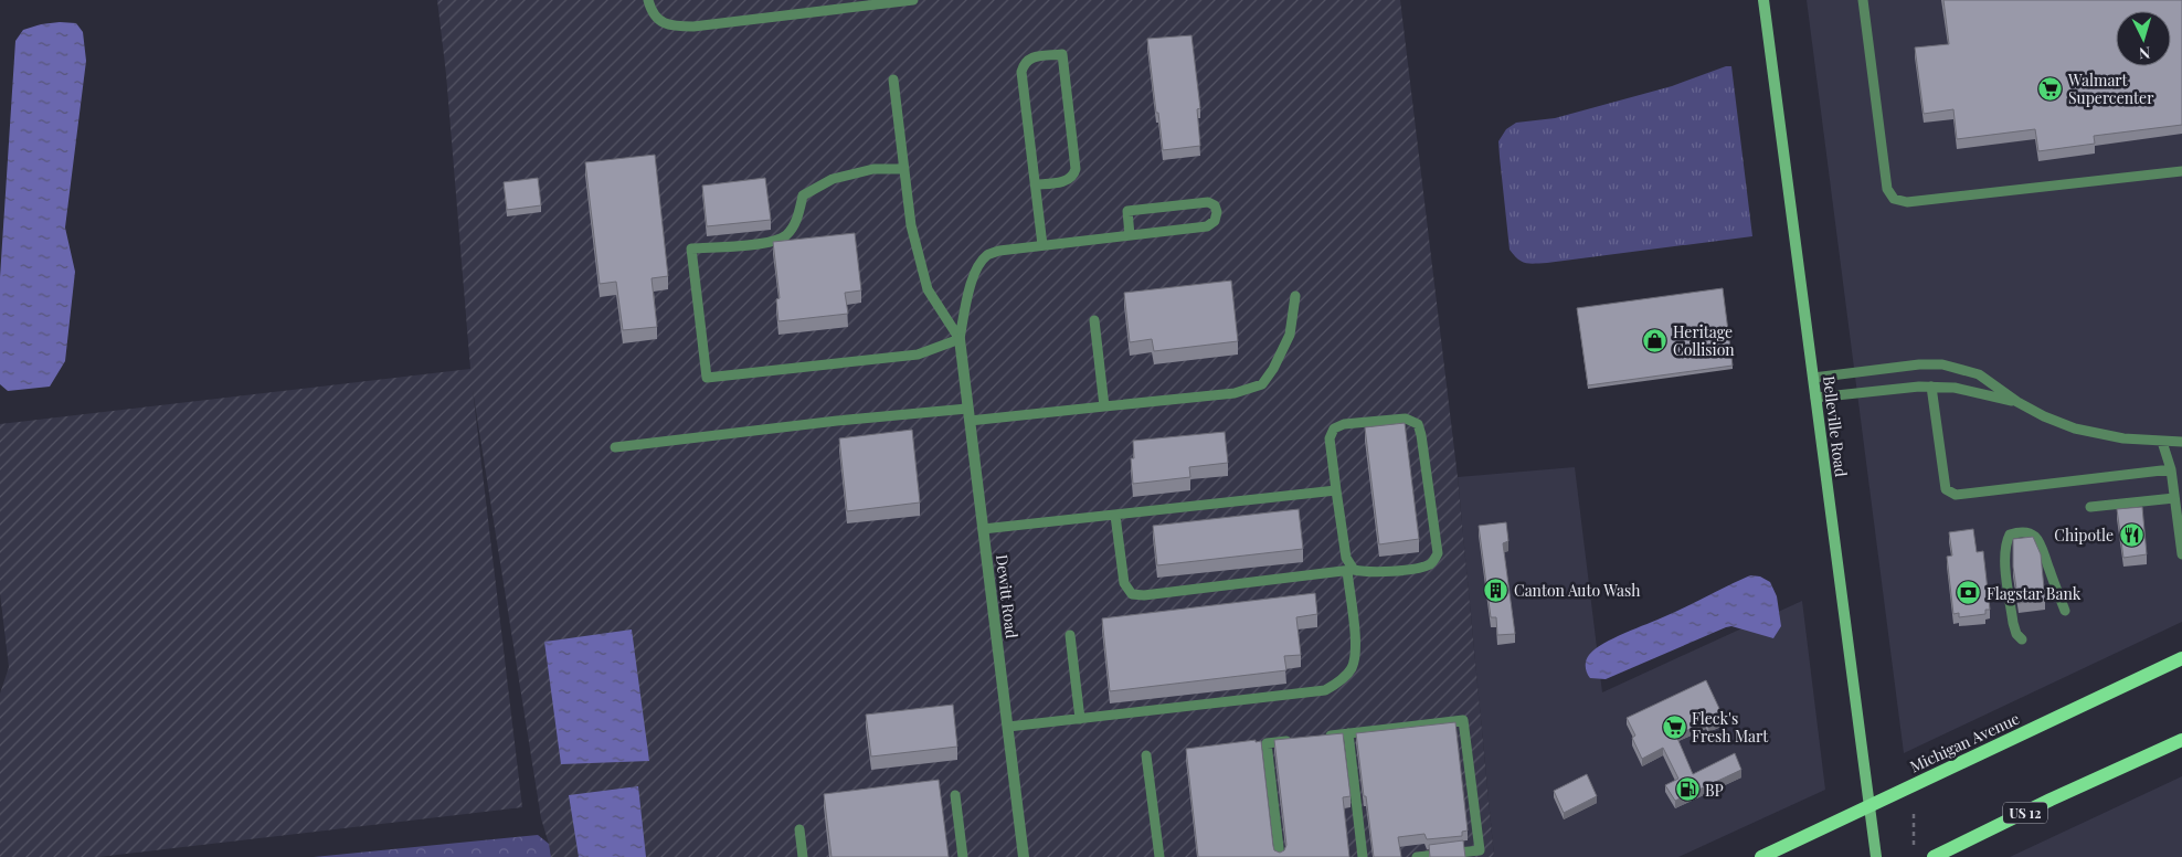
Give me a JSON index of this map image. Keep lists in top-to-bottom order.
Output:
{
  "streets": {
    "main road": ["Belleville Road", "Michigan Avenue", "US 12"],
    "street": ["Dewitt Road"]
  },
  "crossings": [
    ["Belleville Road", "Michigan Avenue"]
  ],
  "places": {
    "supermarket": ["Walmart Supercenter", "Fleck's Fresh Mart"],
    "shop": ["Heritage Collision"],
    "restaurant": ["Chipotle"],
    "building": ["Canton Auto Wash"],
    "bank": ["Flagstar Bank"],
    "fuel station": ["BP"]
  },
  "north": "bottom"
}
